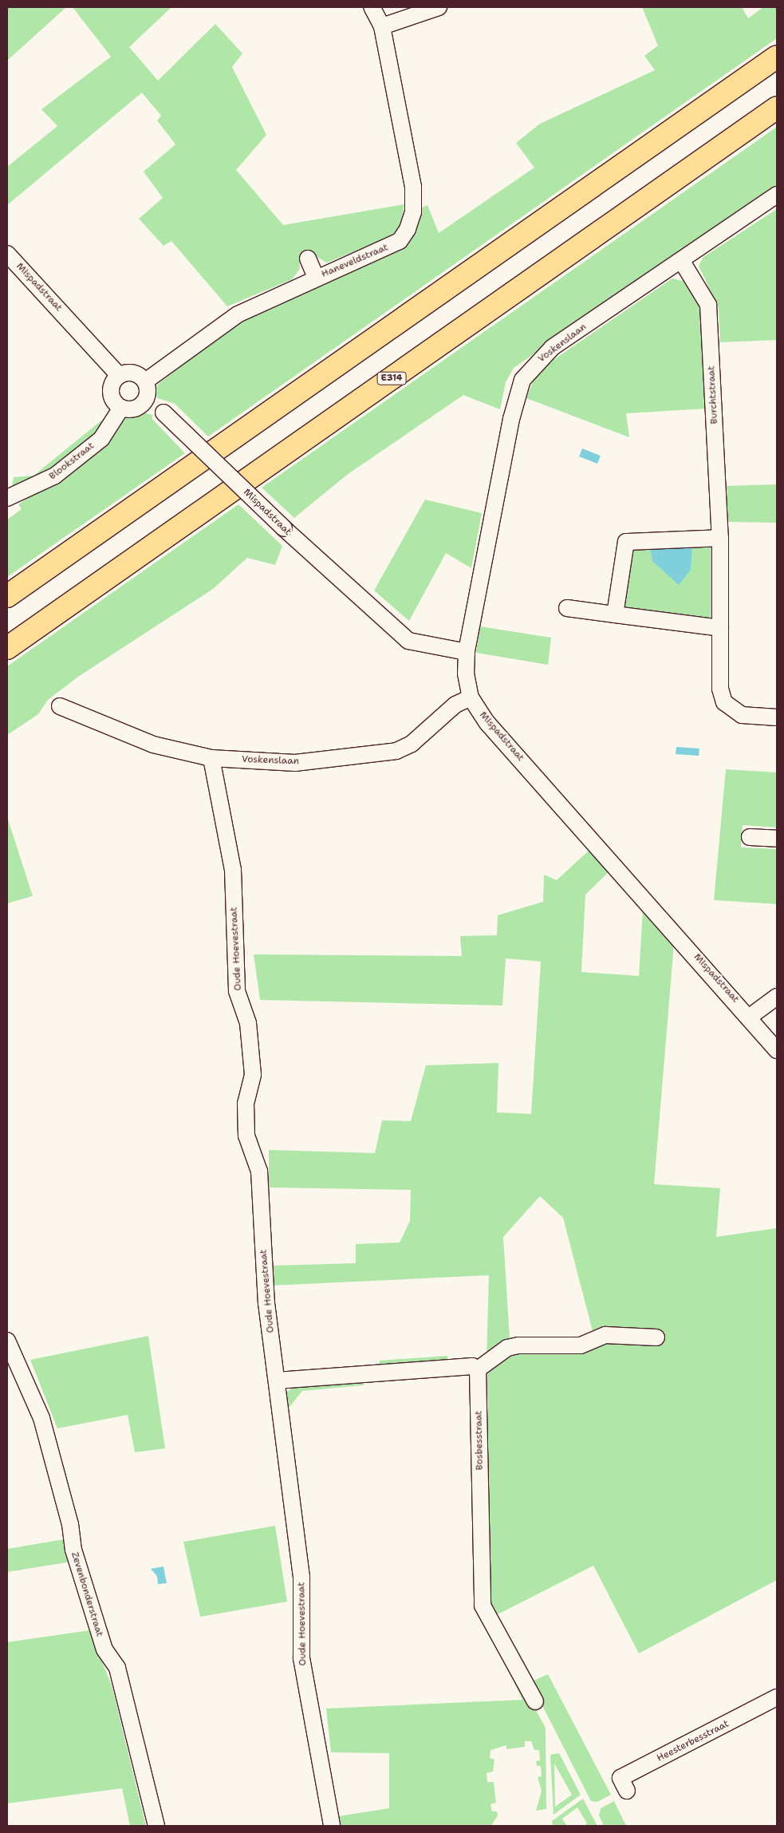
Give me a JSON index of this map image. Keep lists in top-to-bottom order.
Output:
{
  "streets": {
    "highway": ["E314"],
    "street": [
      "Haneveldstraat",
      "Mispadstraat",
      "Voskenslaan",
      "Burchtstraat",
      "Blookstraat",
      "Oude Hoevestraat",
      "Bosbesstraat",
      "Zevenbonderstraat",
      "Heesterbesstraat"
    ]
  },
  "crossings": [
    ["Haneveldstraat", "Mispadstraat"],
    ["Haneveldstraat", "Blookstraat"],
    ["Mispadstraat", "Voskenslaan"],
    ["Mispadstraat", "Blookstraat"],
    ["Voskenslaan", "Burchtstraat"],
    ["Voskenslaan", "Oude Hoevestraat"]
  ]
}
